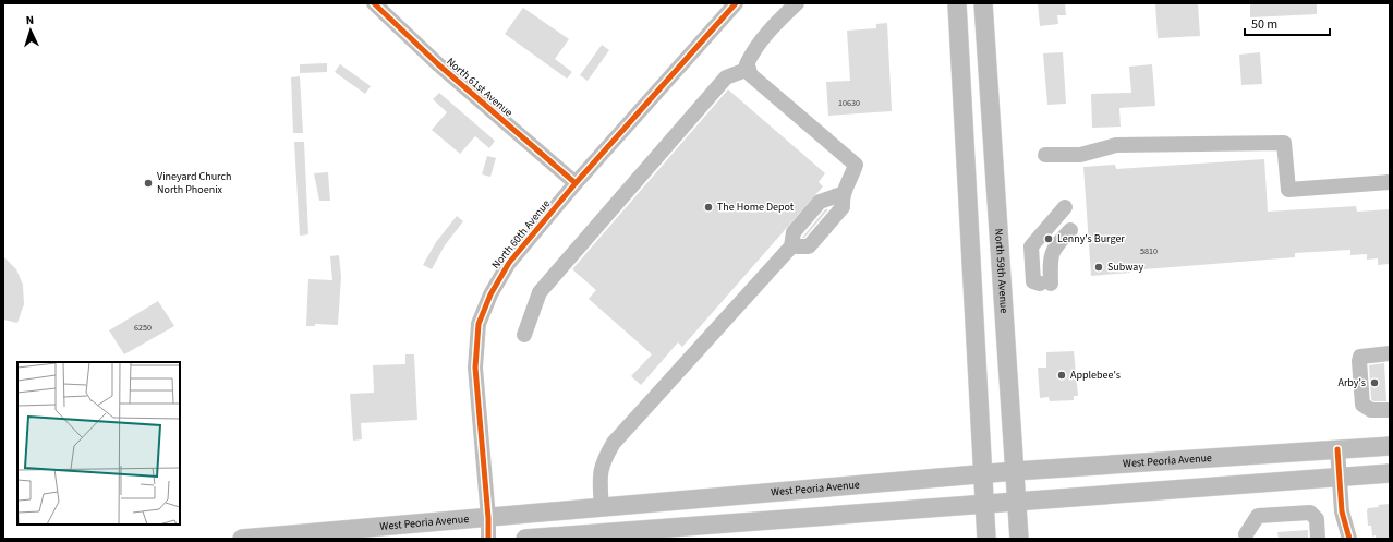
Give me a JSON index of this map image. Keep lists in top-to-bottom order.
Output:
{
  "streets": {
    "main road": ["North 59th Avenue", "West Peoria Avenue"],
    "street": ["North 61st Avenue", "North 60th Avenue"]
  },
  "crossings": [
    ["North 61st Avenue", "North 60th Avenue"],
    ["North 60th Avenue", "West Peoria Avenue"],
    ["North 59th Avenue", "West Peoria Avenue"]
  ],
  "places": [
    "Vineyard Church North Phoenix",
    "The Home Depot",
    "Lenny's Burger",
    "Subway",
    "Applebee's",
    "Arby's"
  ],
  "house_numbers": ["10630", "5810", "6250"],
  "scale_bar": "50 m",
  "north": "top"
}
